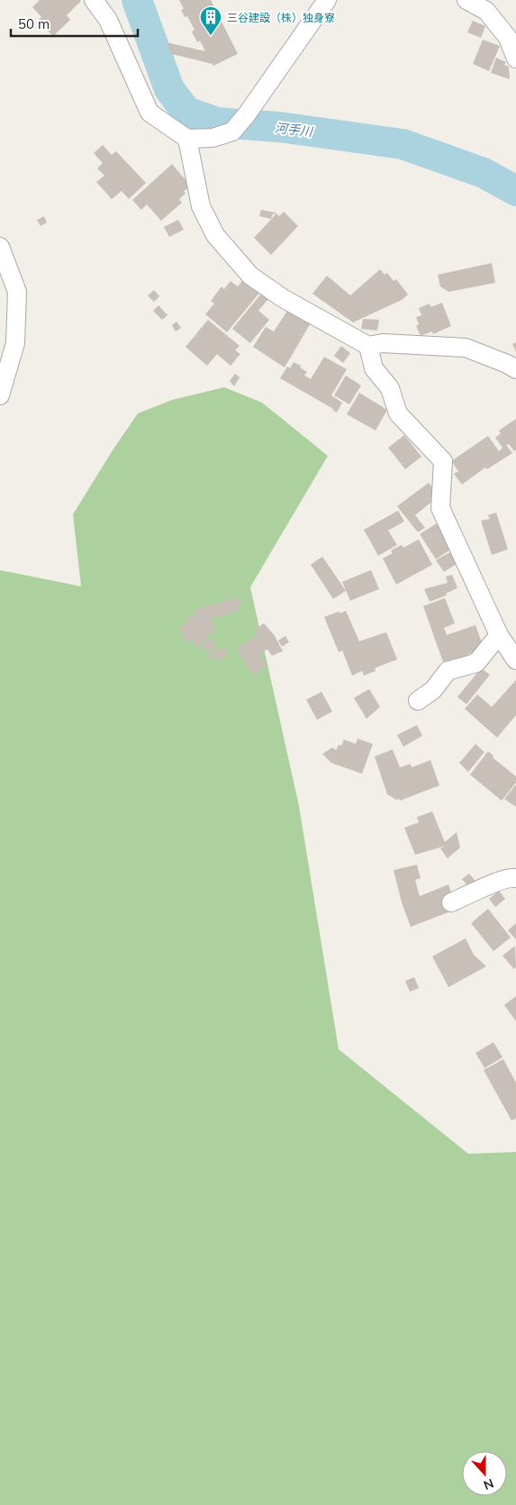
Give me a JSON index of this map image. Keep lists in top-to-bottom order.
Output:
{
  "water": ["河手川"],
  "places": {
    "building": ["三谷建設（株）独身寮"]
  },
  "scale_bar": "50 m",
  "north": "bottom"
}
